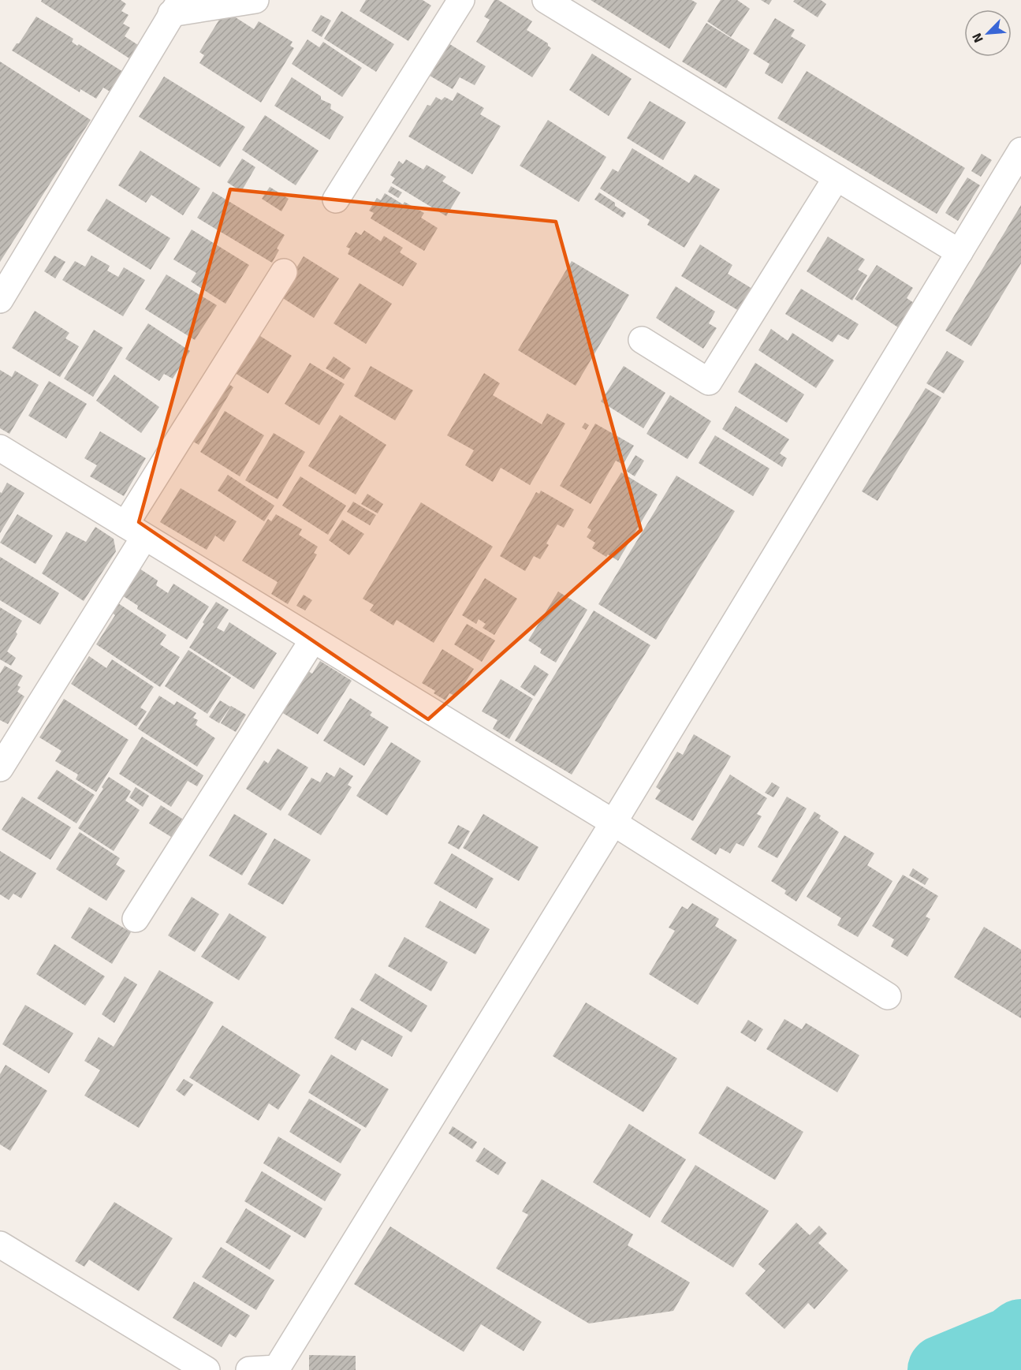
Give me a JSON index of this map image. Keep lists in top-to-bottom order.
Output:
{
  "north": "bottom left"
}
